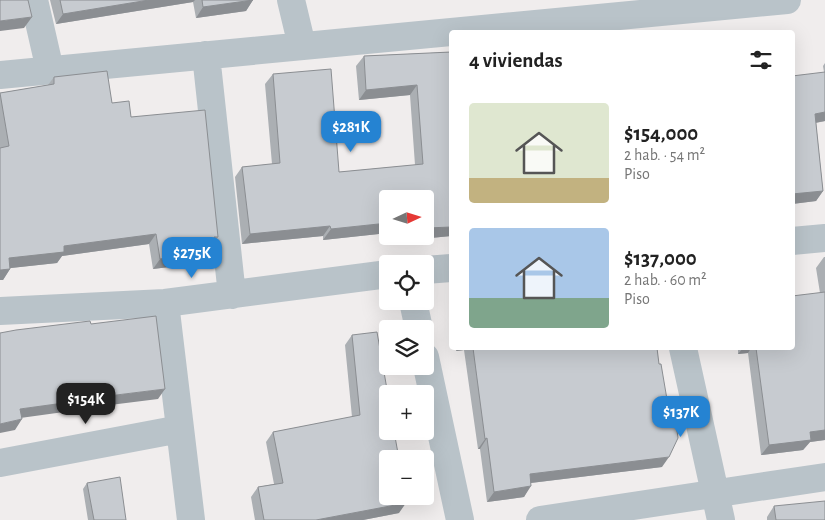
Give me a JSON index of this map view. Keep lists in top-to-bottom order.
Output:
{
  "north": "right",
  "page": {
    "heading": "4 viviendas",
    "list": [
      {
        "name": "$154,000",
        "note": "2 hab. · 54 m² · Piso"
      },
      {
        "name": "$137,000",
        "note": "2 hab. · 60 m² · Piso"
      }
    ],
    "price": [
      "$281K",
      "$275K",
      "$154K",
      "$137K"
    ],
    "map_buttons": ["+", "−"]
  }
}
